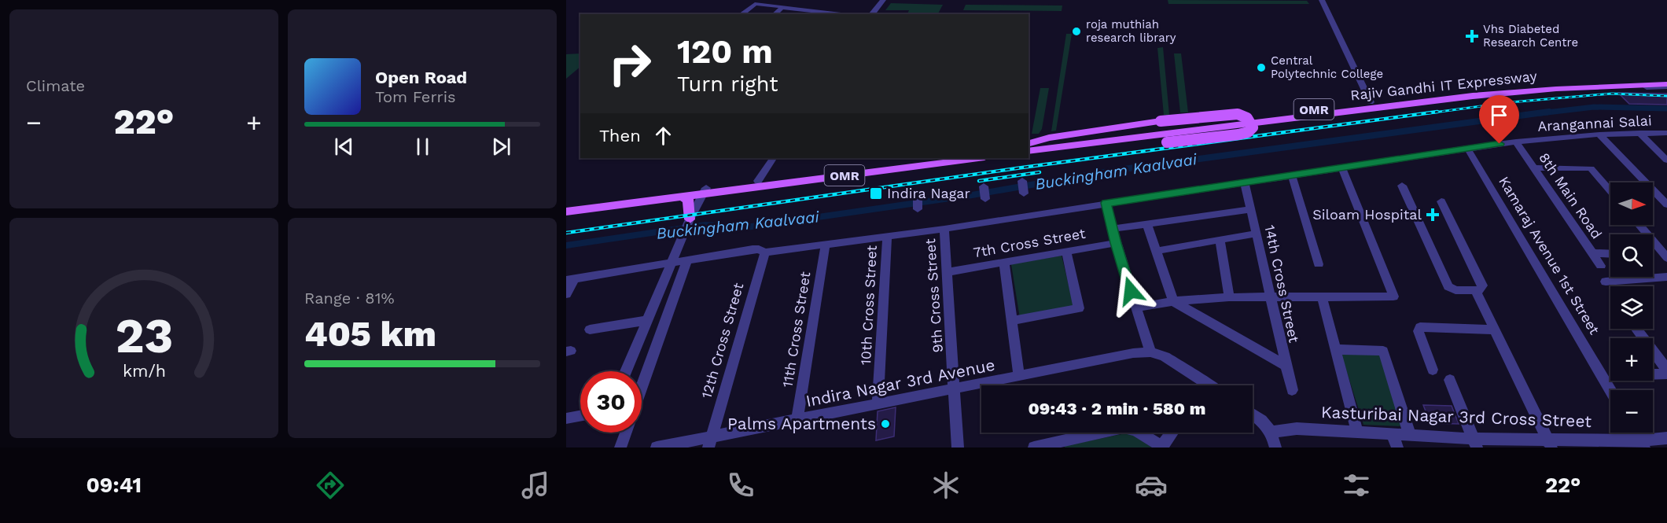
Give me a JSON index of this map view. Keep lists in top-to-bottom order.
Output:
{
  "streets": {
    "main road": ["Rajiv Gandhi IT Expressway", "OMR"],
    "street": [
      "Arangannai Salai",
      "8th Main Road",
      "7th Cross Street",
      "Kamaraj Avenue 1st Street",
      "14th Cross Street",
      "9th Cross Street",
      "10th Cross Street",
      "11th Cross Street",
      "12th Cross Street",
      "Indira Nagar 3rd Avenue",
      "Kasturibai Nagar 3rd Cross Street"
    ]
  },
  "crossings": [
    ["Arangannai Salai", "8th Main Road"],
    ["Arangannai Salai", "Kamaraj Avenue 1st Street"],
    ["Arangannai Salai", "14th Cross Street"],
    ["Arangannai Salai", "9th Cross Street"],
    ["Arangannai Salai", "10th Cross Street"],
    ["Arangannai Salai", "11th Cross Street"],
    ["Arangannai Salai", "12th Cross Street"],
    ["7th Cross Street", "9th Cross Street"],
    ["9th Cross Street", "Indira Nagar 3rd Avenue"],
    ["10th Cross Street", "Indira Nagar 3rd Avenue"],
    ["11th Cross Street", "Indira Nagar 3rd Avenue"],
    ["12th Cross Street", "Indira Nagar 3rd Avenue"]
  ],
  "water": ["Buckingham Kaalvaai"],
  "places": {
    "other": ["roja muthiah research library", "Central Polytechnic College", "Palms Apartments"],
    "health": ["Vhs Diabeted Research Centre", "Siloam Hospital"],
    "transit": ["Indira Nagar"]
  },
  "north": "right",
  "page": {
    "tile": [
      "Climate",
      ["Range · 81%", "405 km"]
    ],
    "turn": ["120 m", "Turn right"],
    "song": ["Open Road", "Tom Ferris"],
    "heat": ["−", "22°", "+"],
    "then": "Then",
    "map_buttons": ["+", "−"],
    "limit": "30",
    "trip": "09:43 · 2 min · 580 m",
    "tabs": ["09:41", "22°"],
    "gauge": ["23", "km/h"]
  }
}
